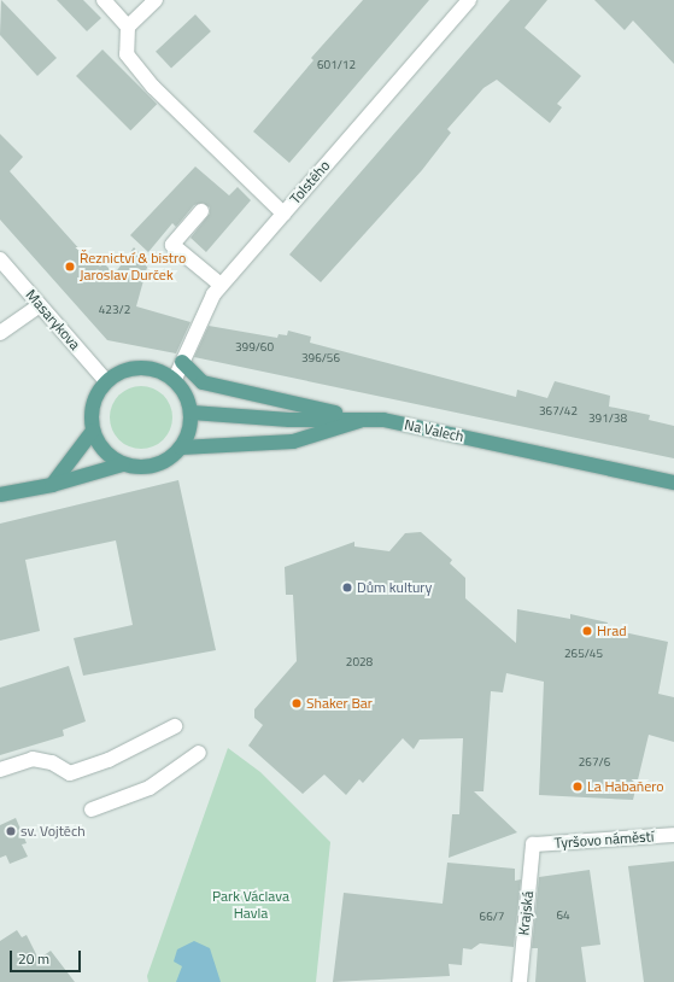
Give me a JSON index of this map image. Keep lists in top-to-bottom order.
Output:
{
  "streets": {
    "main road": ["Na Valech"],
    "street": [
      "Tolstého",
      "Masarykova",
      "Tyršovo náměstí",
      "Krajská"
    ]
  },
  "crossings": [
    ["Tolstého", "Masarykova"],
    ["Tolstého", "Na Valech"],
    ["Masarykova", "Na Valech"],
    ["Tyršovo náměstí", "Krajská"]
  ],
  "parks": ["Park Václava Havla"],
  "places": [
    "Řeznictví & bistro Jaroslav Durček",
    "Dům kultury",
    "Hrad",
    "Shaker Bar",
    "La Habaňero",
    "sv. Vojtěch"
  ],
  "house_numbers": [
    "601/12",
    "423/2",
    "399/60",
    "396/56",
    "367/42",
    "391/38",
    "265/45",
    "2028",
    "267/6",
    "64",
    "66/7"
  ],
  "scale_bar": "20 m"
}
